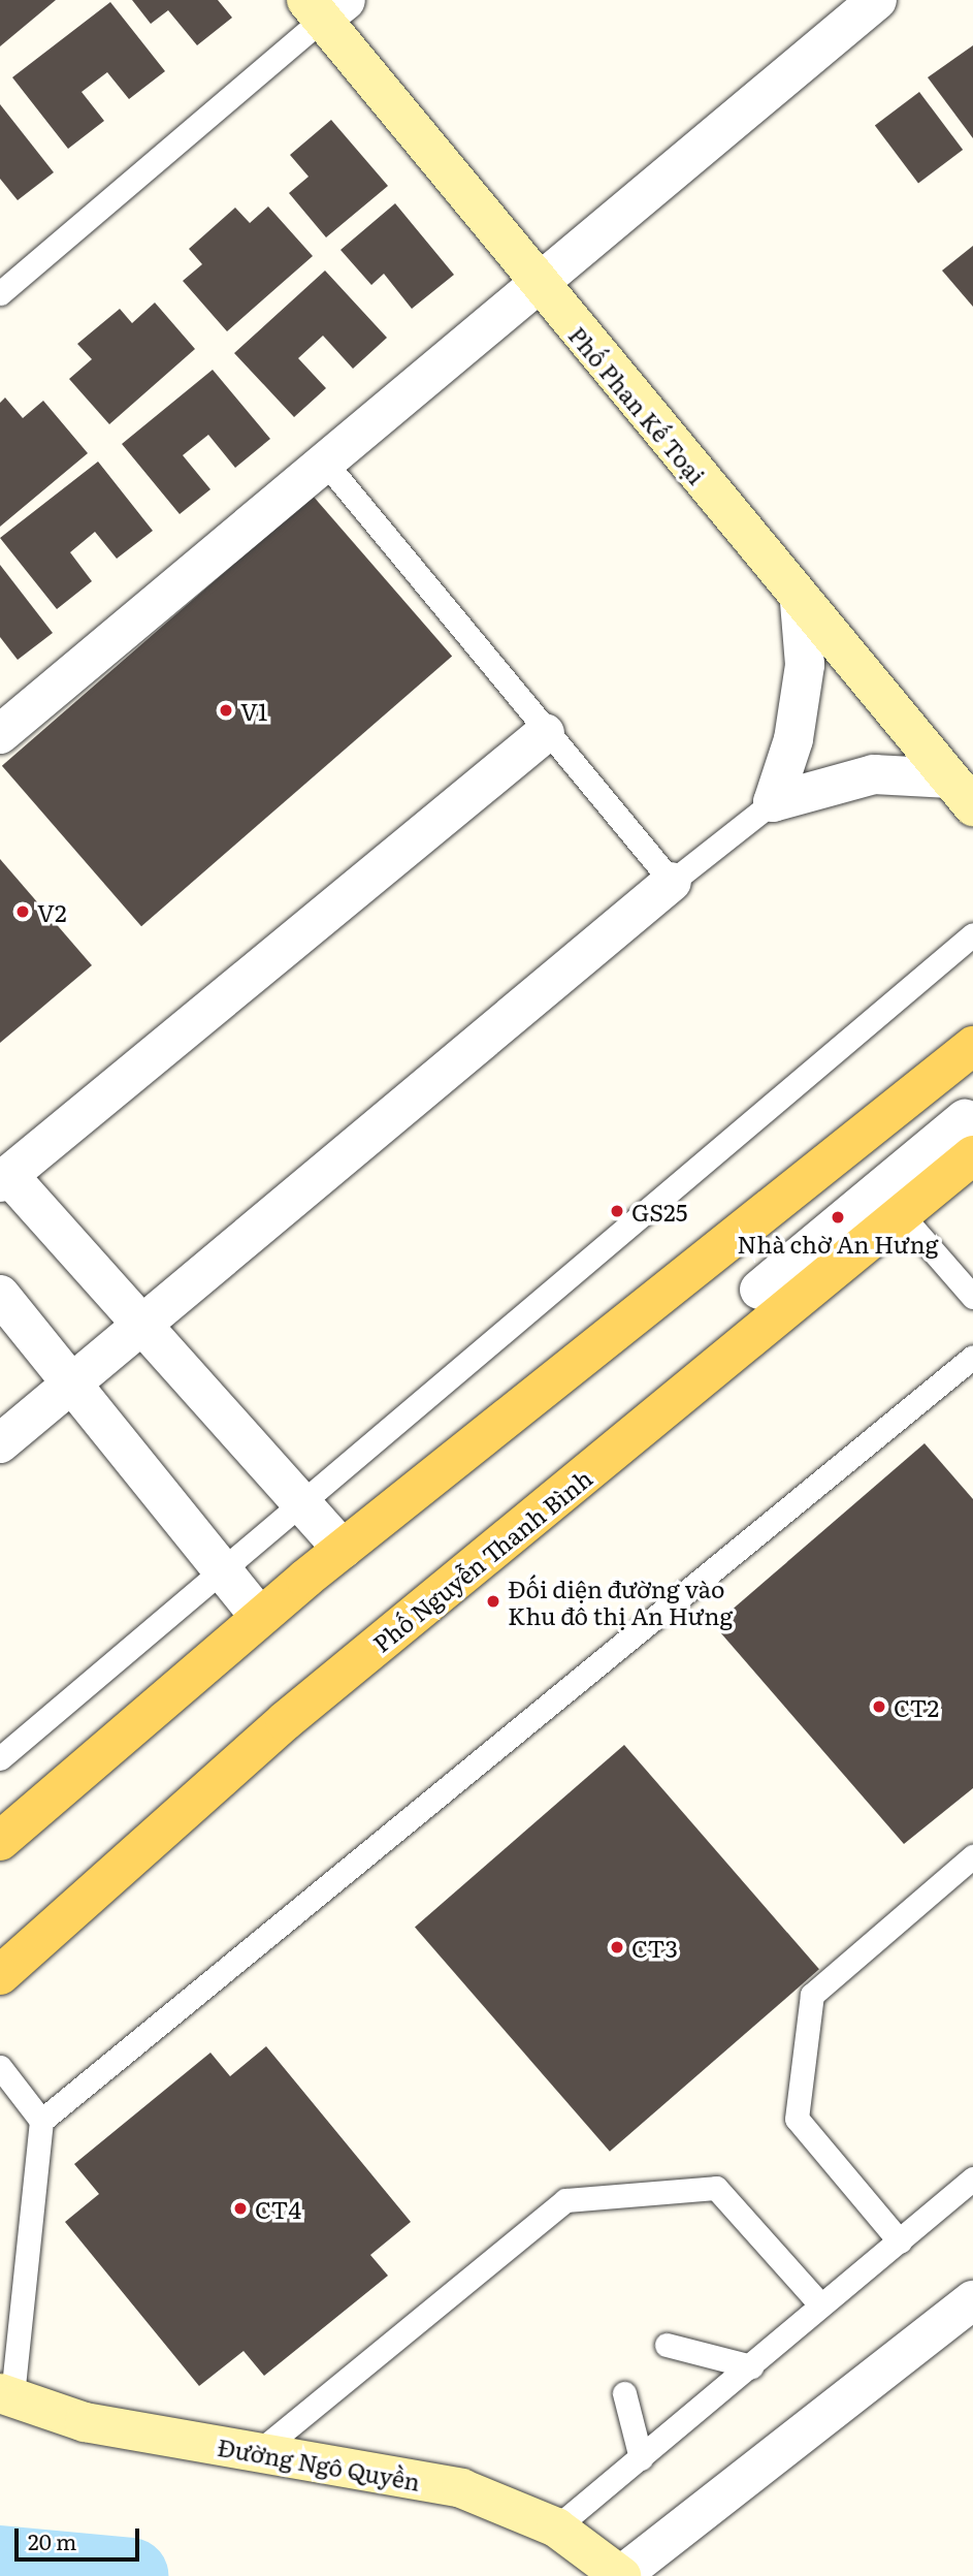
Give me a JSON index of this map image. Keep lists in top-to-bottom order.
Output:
{
  "streets": {
    "main road": ["Phố Nguyễn Thanh Bình"],
    "street": ["Phố Phan Kế Toại", "Đường Ngô Quyền"]
  },
  "places": [
    "V1",
    "V2",
    "GS25",
    "Nhà chờ An Hưng",
    "Đối diện đường vào Khu đô thị An Hưng",
    "CT2",
    "CT3",
    "CT4"
  ],
  "scale_bar": "20 m"
}
